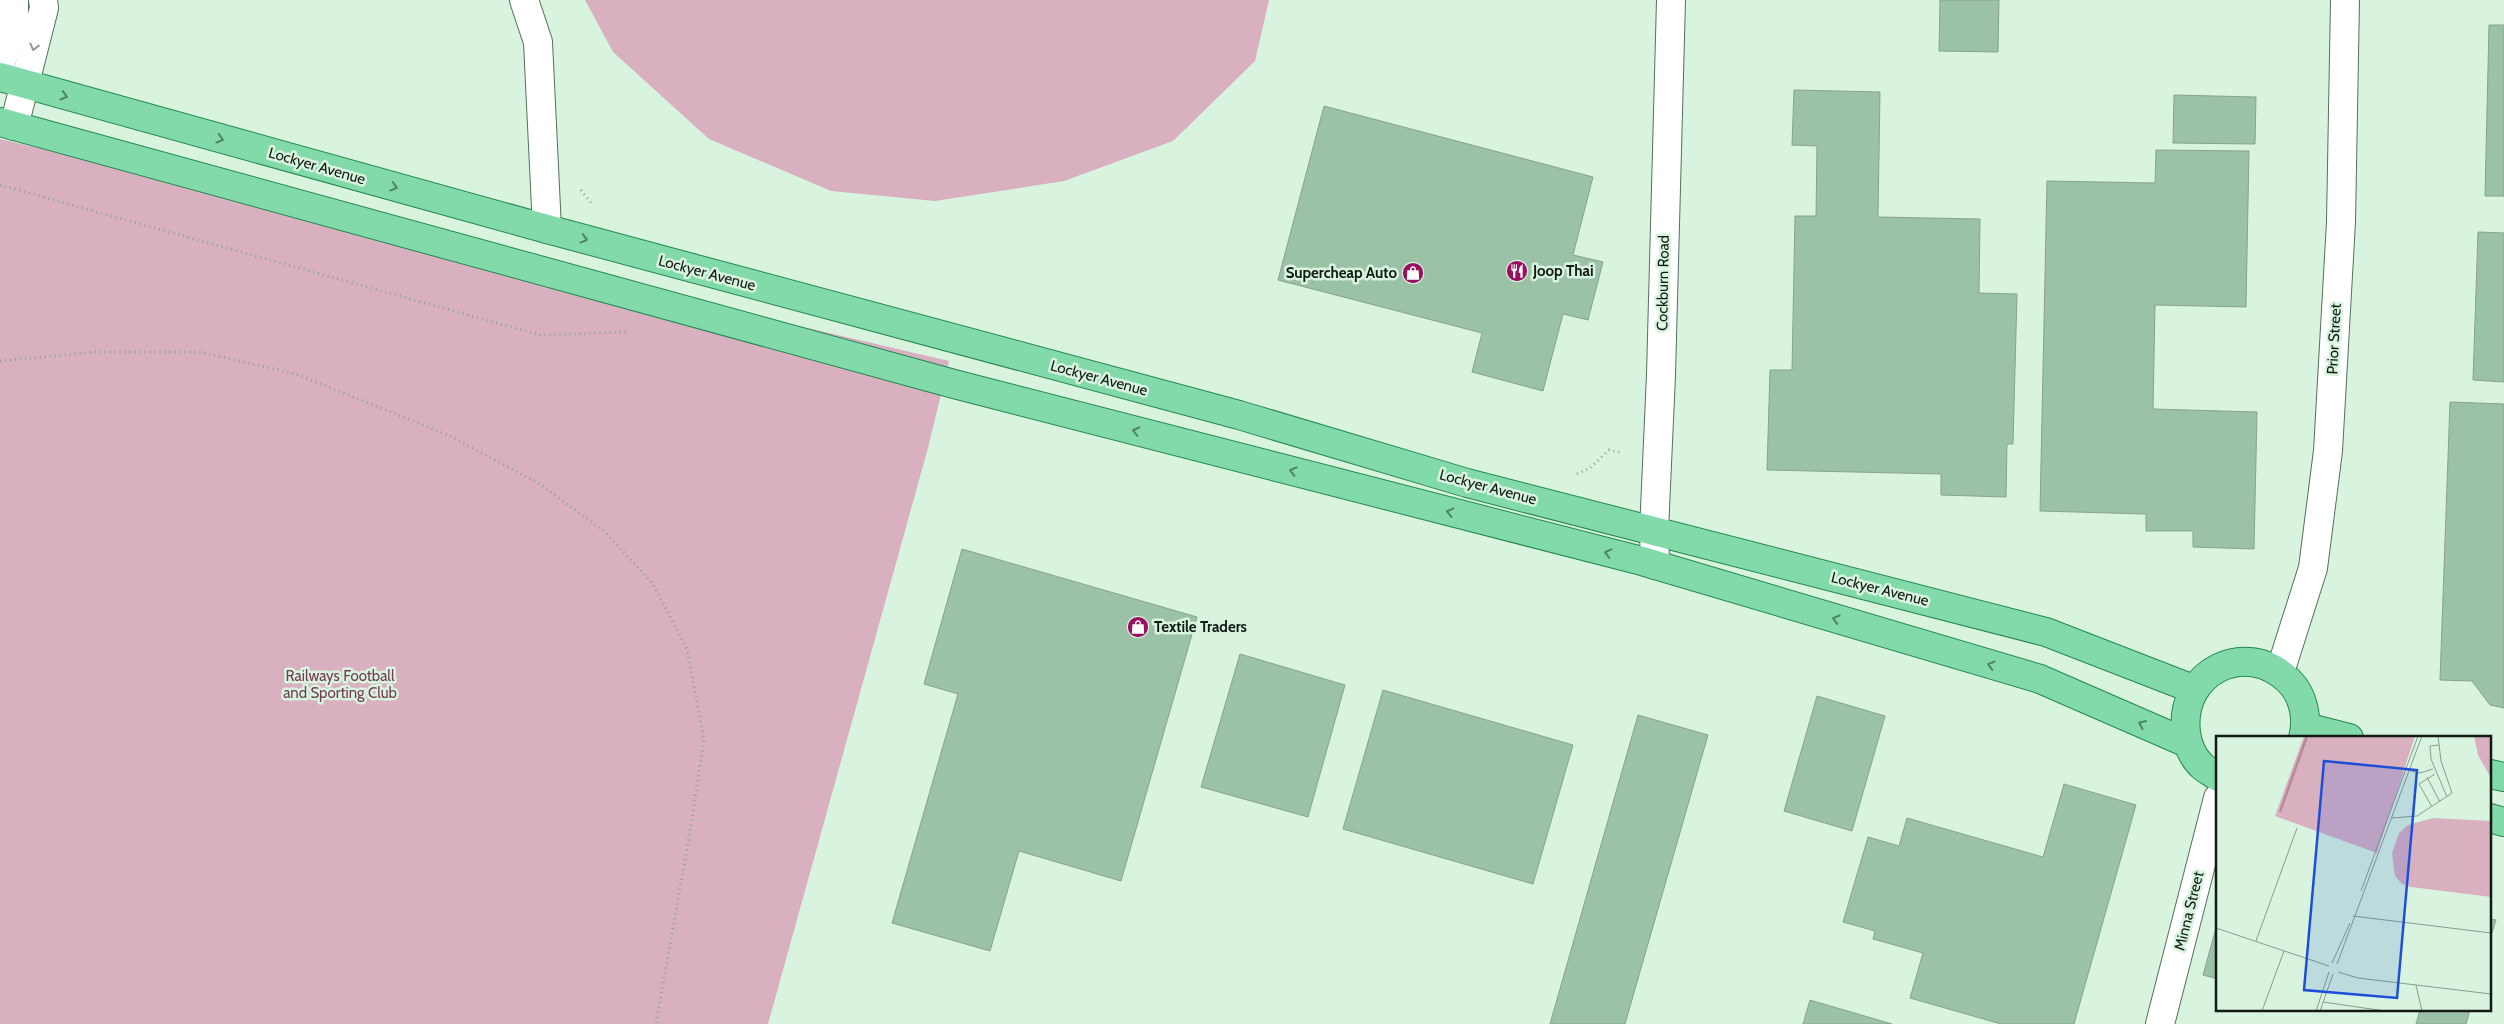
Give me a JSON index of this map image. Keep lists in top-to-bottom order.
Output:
{
  "streets": {
    "main road": ["Lockyer Avenue"],
    "street": ["Cockburn Road", "Prior Street", "Minna Street"]
  },
  "crossings": [
    ["Lockyer Avenue", "Cockburn Road"]
  ],
  "parks": ["Railways Football and Sporting Club"],
  "places": {
    "restaurant": ["Joop Thai"],
    "shop": ["Supercheap Auto", "Textile Traders"]
  }
}
